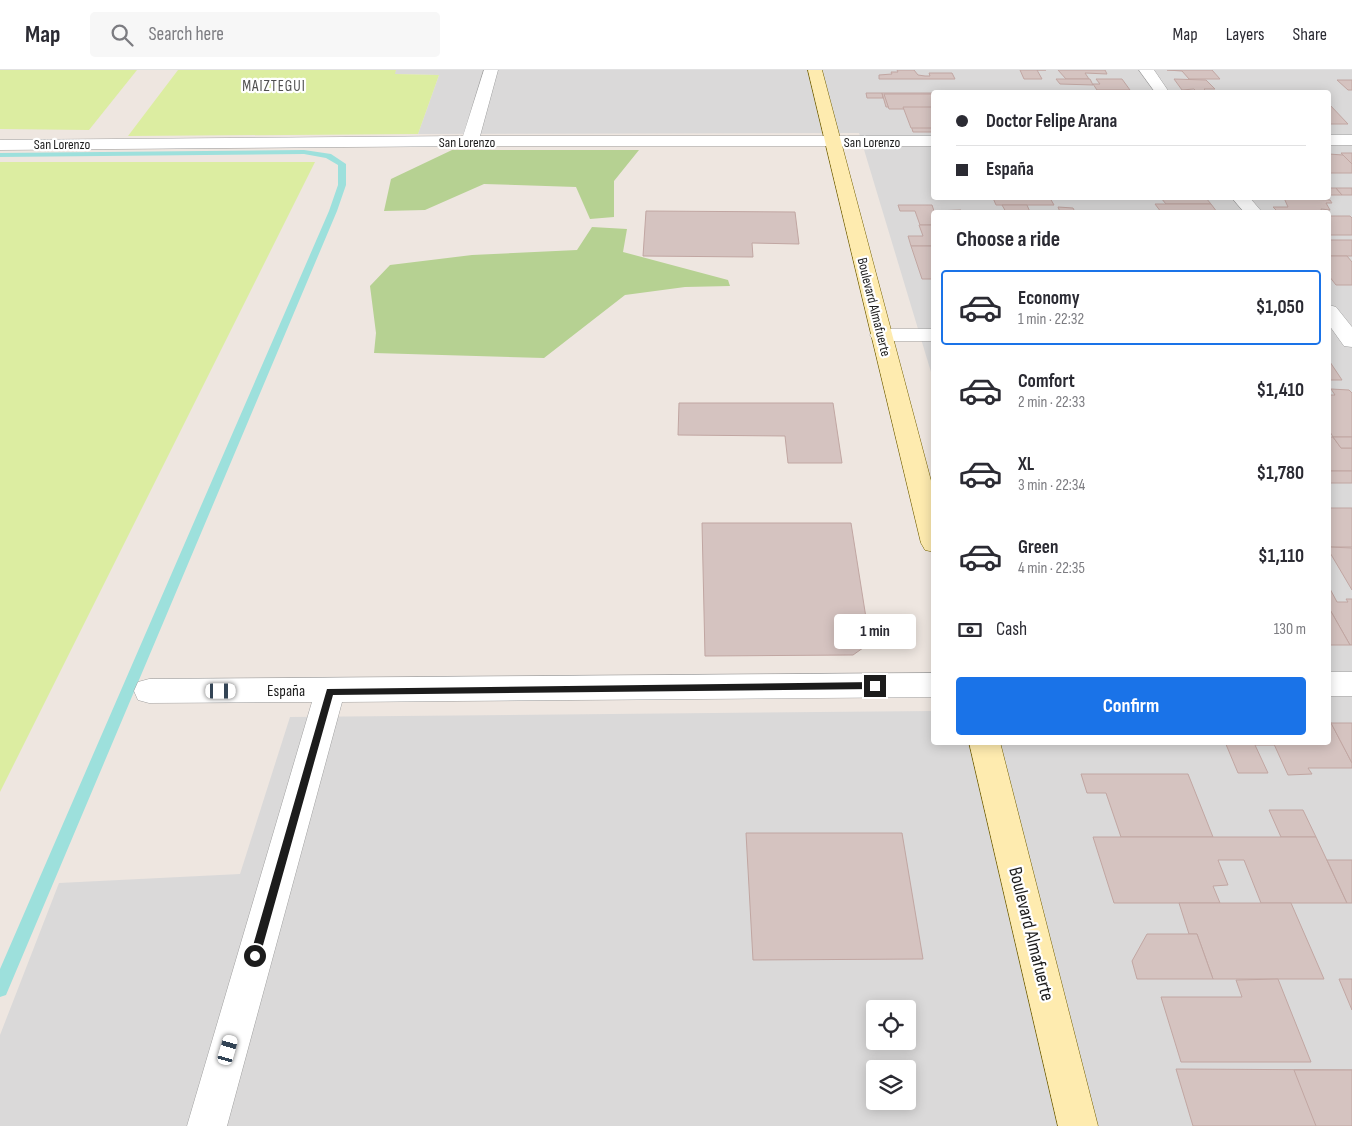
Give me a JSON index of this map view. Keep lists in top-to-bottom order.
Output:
{
  "streets": {
    "main road": ["Boulevard Almafuerte"],
    "street": ["San Lorenzo", "España"]
  },
  "crossings": [
    ["San Lorenzo", "Boulevard Almafuerte"]
  ],
  "districts": ["MAIZTEGUI"],
  "page": {
    "header": "Map",
    "search": "Search here",
    "nav": ["Map", "Layers", "Share"],
    "banner": ["Doctor Felipe Arana", "España"],
    "heading": "Choose a ride",
    "list": [
      {
        "name": "Economy",
        "note": "1 min · 22:32",
        "value": "$1,050"
      },
      {
        "name": "Comfort",
        "note": "2 min · 22:33",
        "value": "$1,410"
      },
      {
        "name": "XL",
        "note": "3 min · 22:34",
        "value": "$1,780"
      },
      {
        "name": "Green",
        "note": "4 min · 22:35",
        "value": "$1,110"
      }
    ],
    "pay": ["Cash", "130 m"],
    "bubble": "1 min",
    "buttons": "Confirm"
  }
}
